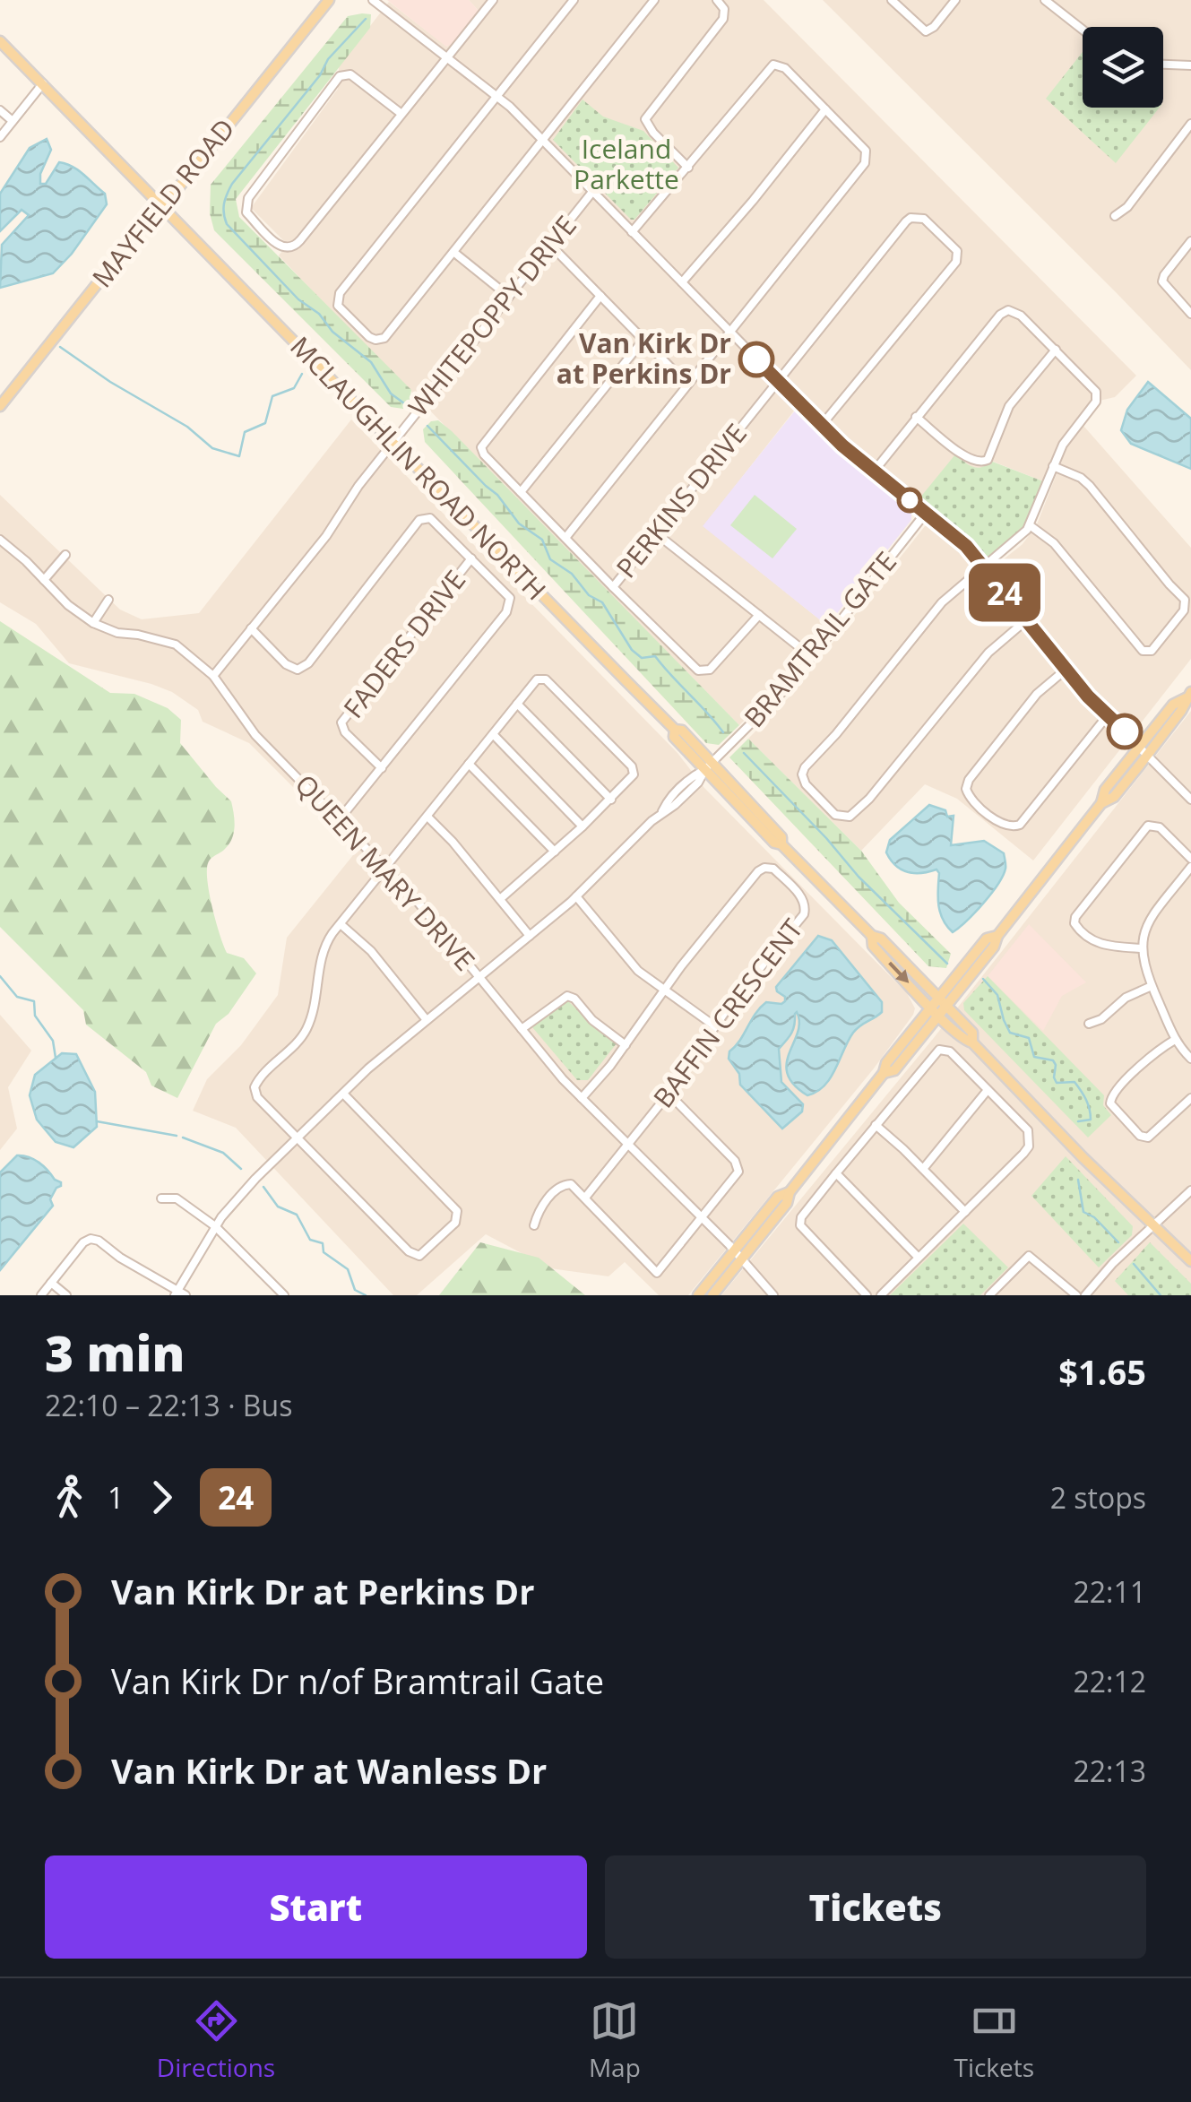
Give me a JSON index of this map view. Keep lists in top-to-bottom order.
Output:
{
  "streets": {
    "main road": ["MAYFIELD ROAD", "MCLAUGHLIN ROAD NORTH"],
    "street": [
      "WHITEPOPPY DRIVE",
      "PERKINS DRIVE",
      "BRAMTRAIL GATE",
      "FADERS DRIVE",
      "QUEEN MARY DRIVE",
      "BAFFIN CRESCENT"
    ]
  },
  "crossings": [
    ["MAYFIELD ROAD", "MCLAUGHLIN ROAD NORTH"],
    ["WHITEPOPPY DRIVE", "MCLAUGHLIN ROAD NORTH"],
    ["WHITEPOPPY DRIVE", "QUEEN MARY DRIVE"],
    ["MCLAUGHLIN ROAD NORTH", "BRAMTRAIL GATE"],
    ["BRAMTRAIL GATE", "QUEEN MARY DRIVE"],
    ["QUEEN MARY DRIVE", "BAFFIN CRESCENT"]
  ],
  "parks": ["Iceland Parkette"],
  "places": ["Van Kirk Dr at Perkins Dr"],
  "lines": ["bus line 24"],
  "page": {
    "on_map": "24",
    "heading": ["3 min", "22:10 – 22:13 · Bus", "$1.65"],
    "legs": ["1", "24", "2 stops"],
    "list": [
      {
        "name": "Van Kirk Dr at Perkins Dr",
        "value": "22:11"
      },
      {
        "name": "Van Kirk Dr n/of Bramtrail Gate",
        "value": "22:12"
      },
      {
        "name": "Van Kirk Dr at Wanless Dr",
        "value": "22:13"
      }
    ],
    "buttons": ["Start", "Tickets"],
    "tabs": ["Directions", "Map", "Tickets"]
  }
}
